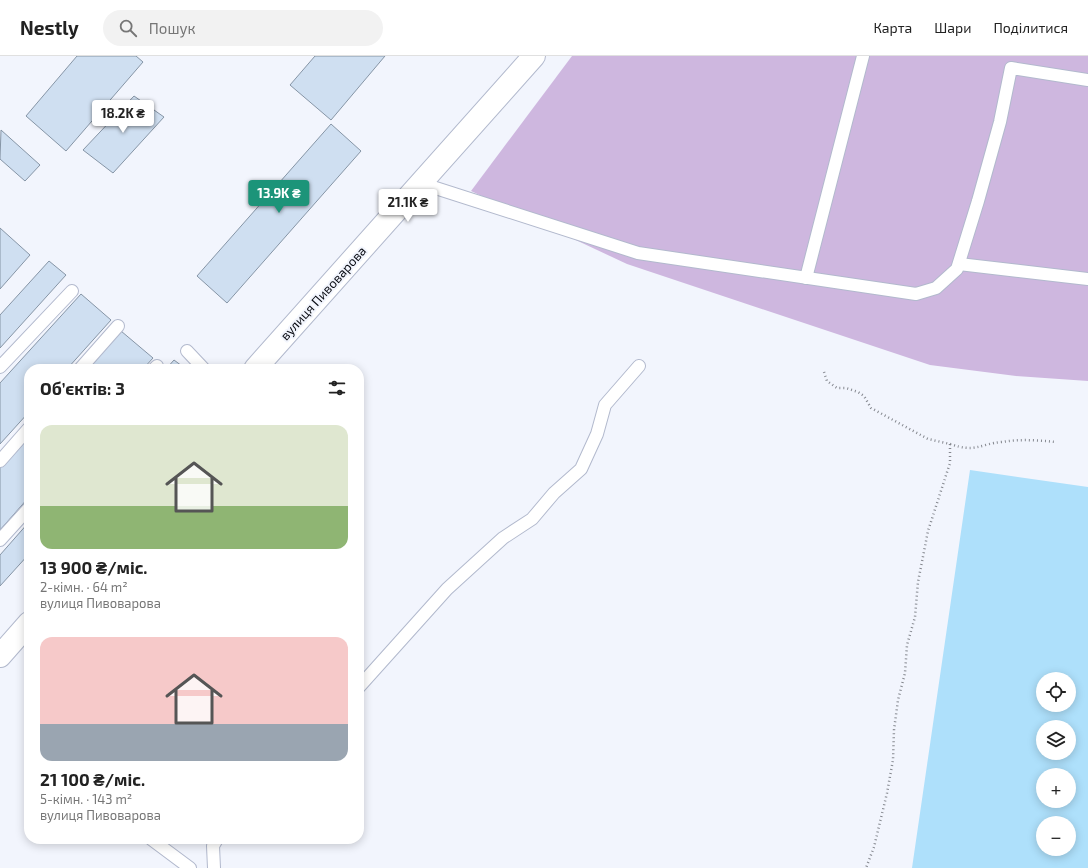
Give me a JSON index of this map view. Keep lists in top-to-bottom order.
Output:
{
  "streets": {
    "street": ["вулиця Пивоварова"]
  },
  "page": {
    "header": "Nestly",
    "search": "Пошук",
    "nav": ["Карта", "Шари", "Поділитися"],
    "price": ["18.2K ₴", "13.9K ₴", "21.1K ₴"],
    "heading": "Об’єктів: 3",
    "list": [
      {
        "name": "13 900 ₴/міс.",
        "note": "2-кімн. · 64 m² · вулиця Пивоварова"
      },
      {
        "name": "21 100 ₴/міс.",
        "note": "5-кімн. · 143 m² · вулиця Пивоварова"
      }
    ],
    "map_buttons": ["+", "−"]
  }
}
